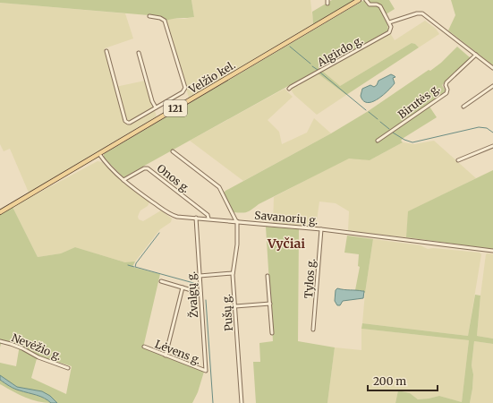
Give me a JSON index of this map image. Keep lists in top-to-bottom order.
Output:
{
  "streets": {
    "main road": ["Velžio kel.", "121"],
    "street": [
      "Algirdo g.",
      "Birutės g.",
      "Onos g.",
      "Savanorių g.",
      "Tylos g.",
      "Žvalgų g.",
      "Pušų g.",
      "Nevėžio g.",
      "Lėvens g."
    ]
  },
  "crossings": [
    ["Velžio kel.", "Savanorių g."],
    ["Onos g.", "Savanorių g."],
    ["Savanorių g.", "Tylos g."],
    ["Savanorių g.", "Žvalgų g."],
    ["Savanorių g.", "Pušų g."],
    ["Žvalgų g.", "Lėvens g."]
  ],
  "districts": ["Vyčiai"],
  "scale_bar": "200 m"
}
